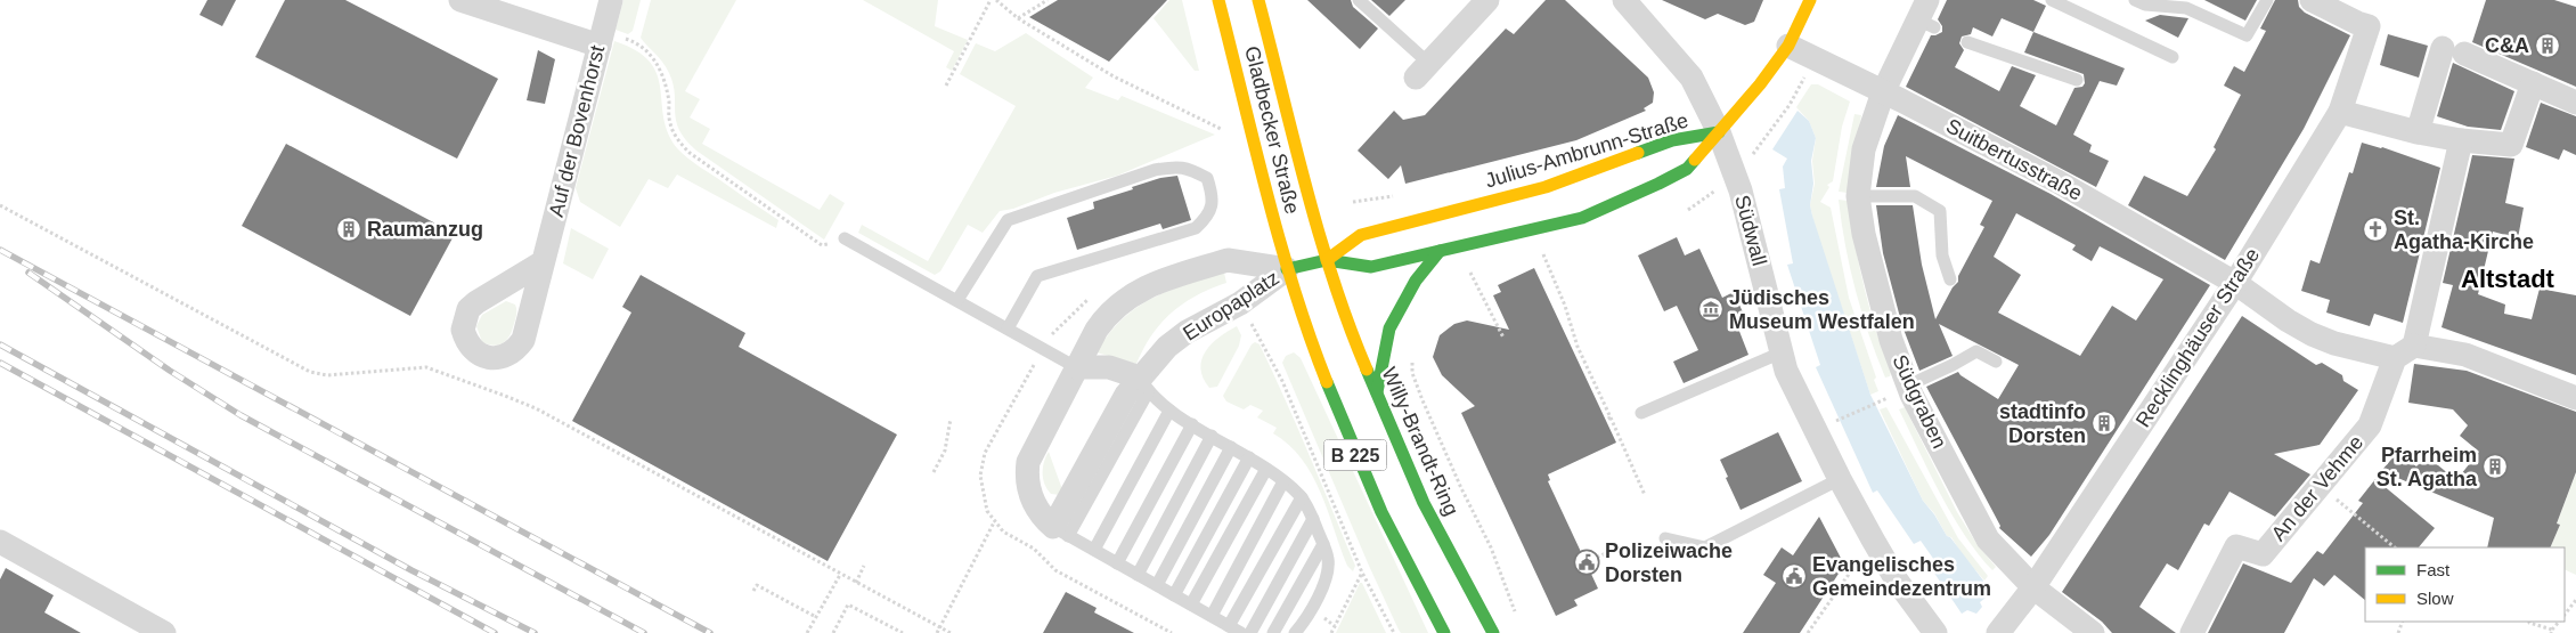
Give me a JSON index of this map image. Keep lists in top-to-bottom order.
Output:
{
  "streets": {
    "main road": [
      "Gladbecker Straße",
      "Julius-Ambrunn-Straße",
      "Willy-Brandt-Ring",
      "B 225"
    ],
    "street": [
      "Auf der Bovenhorst",
      "Suitbertusstraße",
      "Südwall",
      "Europaplatz",
      "Recklinghäuser Straße",
      "Südgraben",
      "An der Vehme"
    ]
  },
  "crossings": [
    ["Gladbecker Straße", "Julius-Ambrunn-Straße"],
    ["Gladbecker Straße", "Europaplatz"],
    ["Gladbecker Straße", "Willy-Brandt-Ring"],
    ["Gladbecker Straße", "B 225"],
    ["Julius-Ambrunn-Straße", "Südwall"],
    ["Julius-Ambrunn-Straße", "Willy-Brandt-Ring"],
    ["Suitbertusstraße", "Recklinghäuser Straße"],
    ["Suitbertusstraße", "Südgraben"],
    ["Suitbertusstraße", "An der Vehme"],
    ["Europaplatz", "B 225"],
    ["Recklinghäuser Straße", "Südgraben"]
  ],
  "districts": ["Altstadt"],
  "places": {
    "building": [
      "C&A",
      "Raumanzug",
      "stadtinfo Dorsten",
      "Pfarrheim St. Agatha"
    ],
    "church": ["St. Agatha-Kirche"],
    "museum": ["Jüdisches Museum Westfalen"],
    "public building": ["Polizeiwache Dorsten", "Evangelisches Gemeindezentrum"]
  },
  "legend": ["Fast", "Slow"]
}
